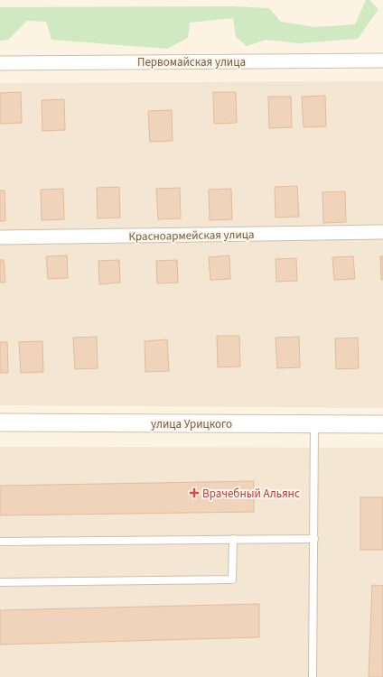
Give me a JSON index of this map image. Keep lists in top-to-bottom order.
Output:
{
  "streets": {
    "street": ["Первомайская улица", "Красноармейская улица", "улица Урицкого"]
  },
  "places": {
    "health": ["Врачебный Альянс"]
  }
}
